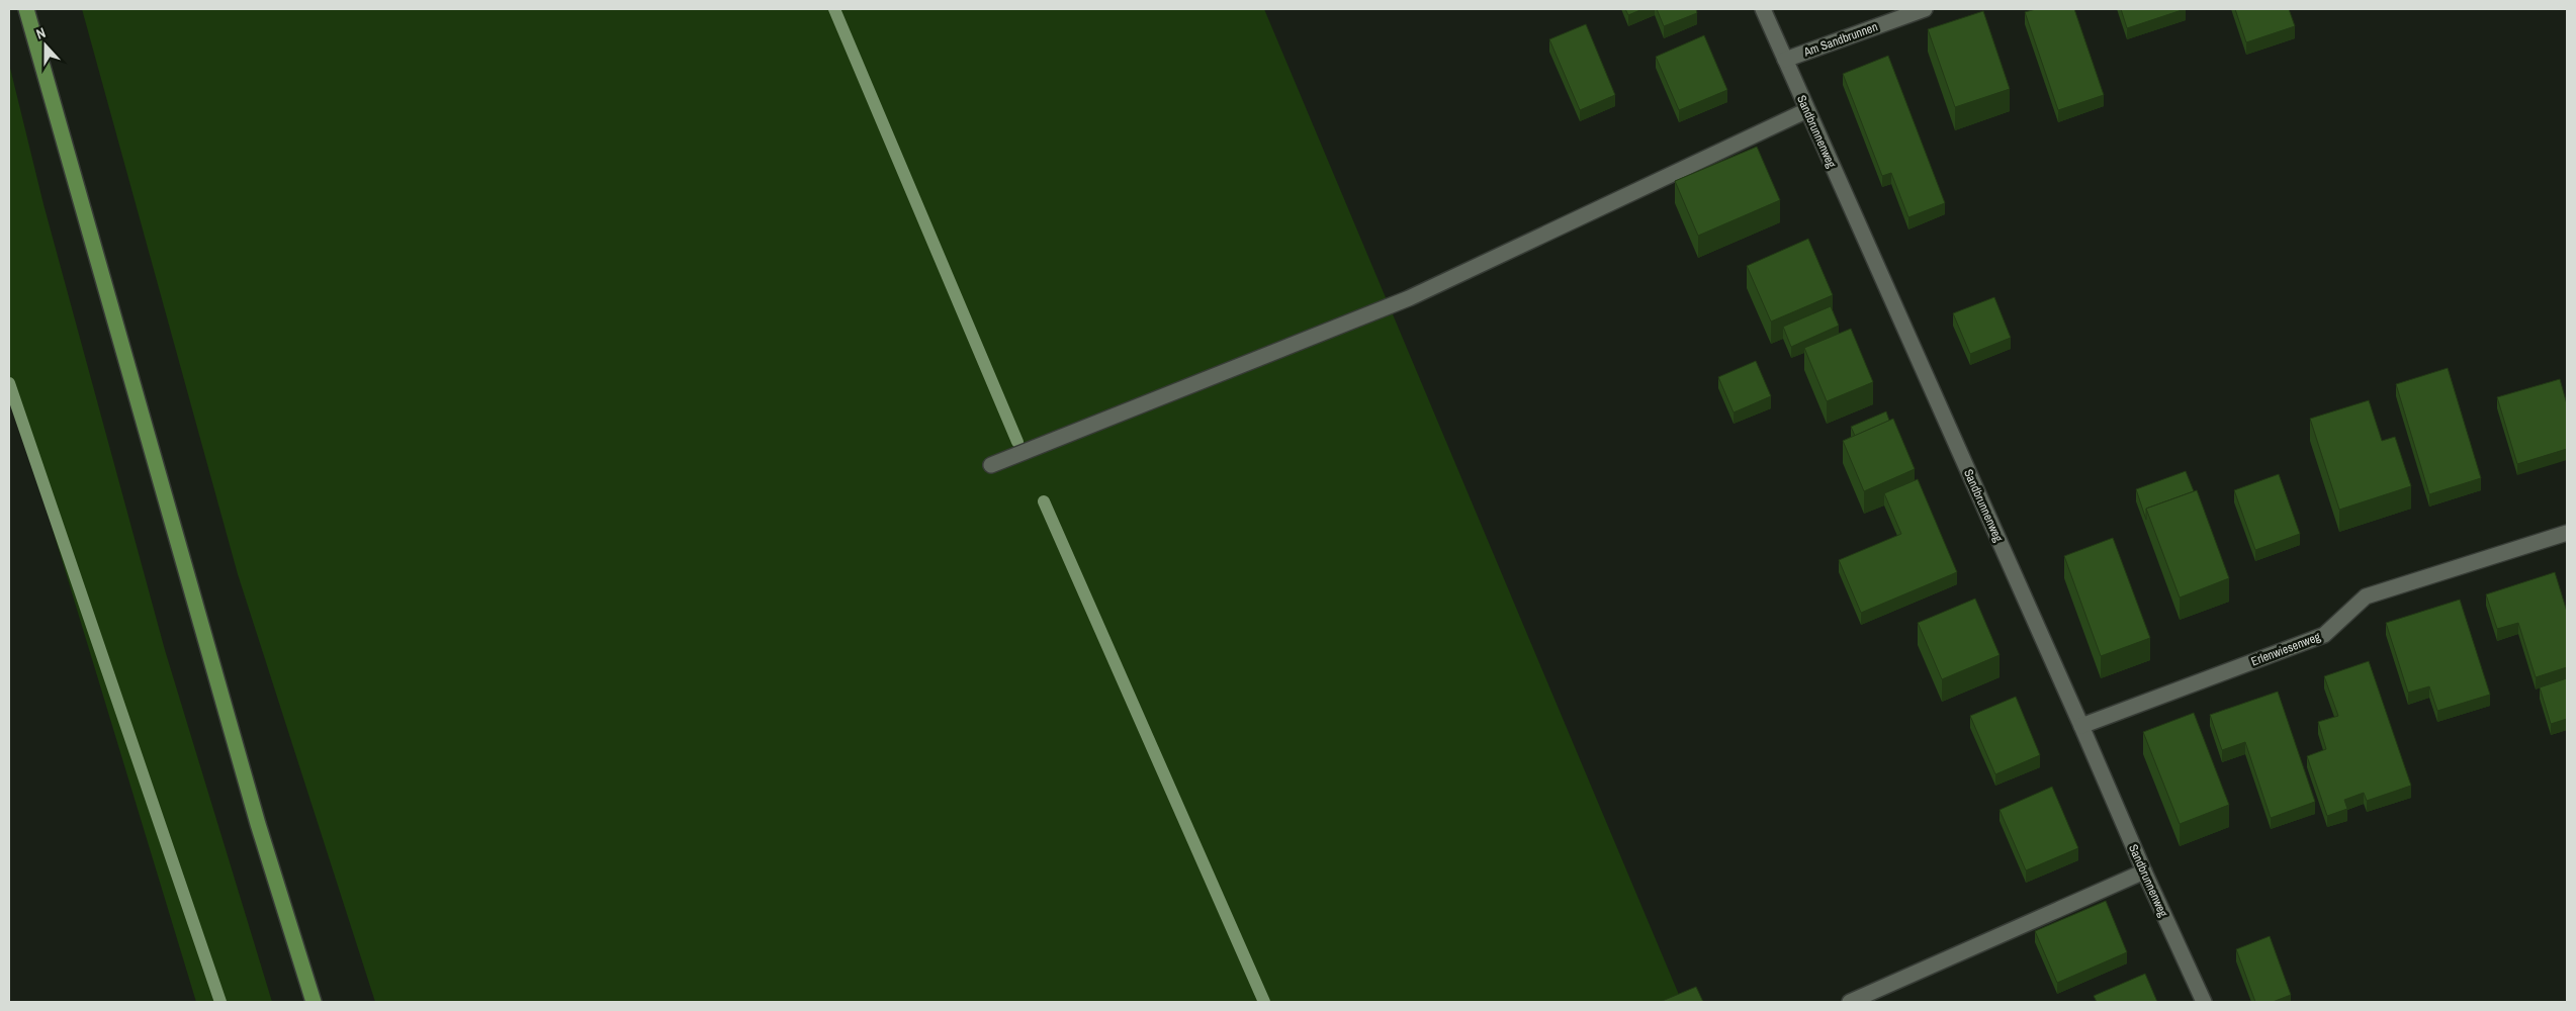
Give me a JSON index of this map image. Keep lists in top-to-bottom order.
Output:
{
  "streets": {
    "street": ["Am Sandbrunnen", "Sandbrunnenweg", "Erlenwiesenweg"]
  },
  "crossings": [
    ["Am Sandbrunnen", "Sandbrunnenweg"],
    ["Sandbrunnenweg", "Erlenwiesenweg"]
  ],
  "north": "top"
}
